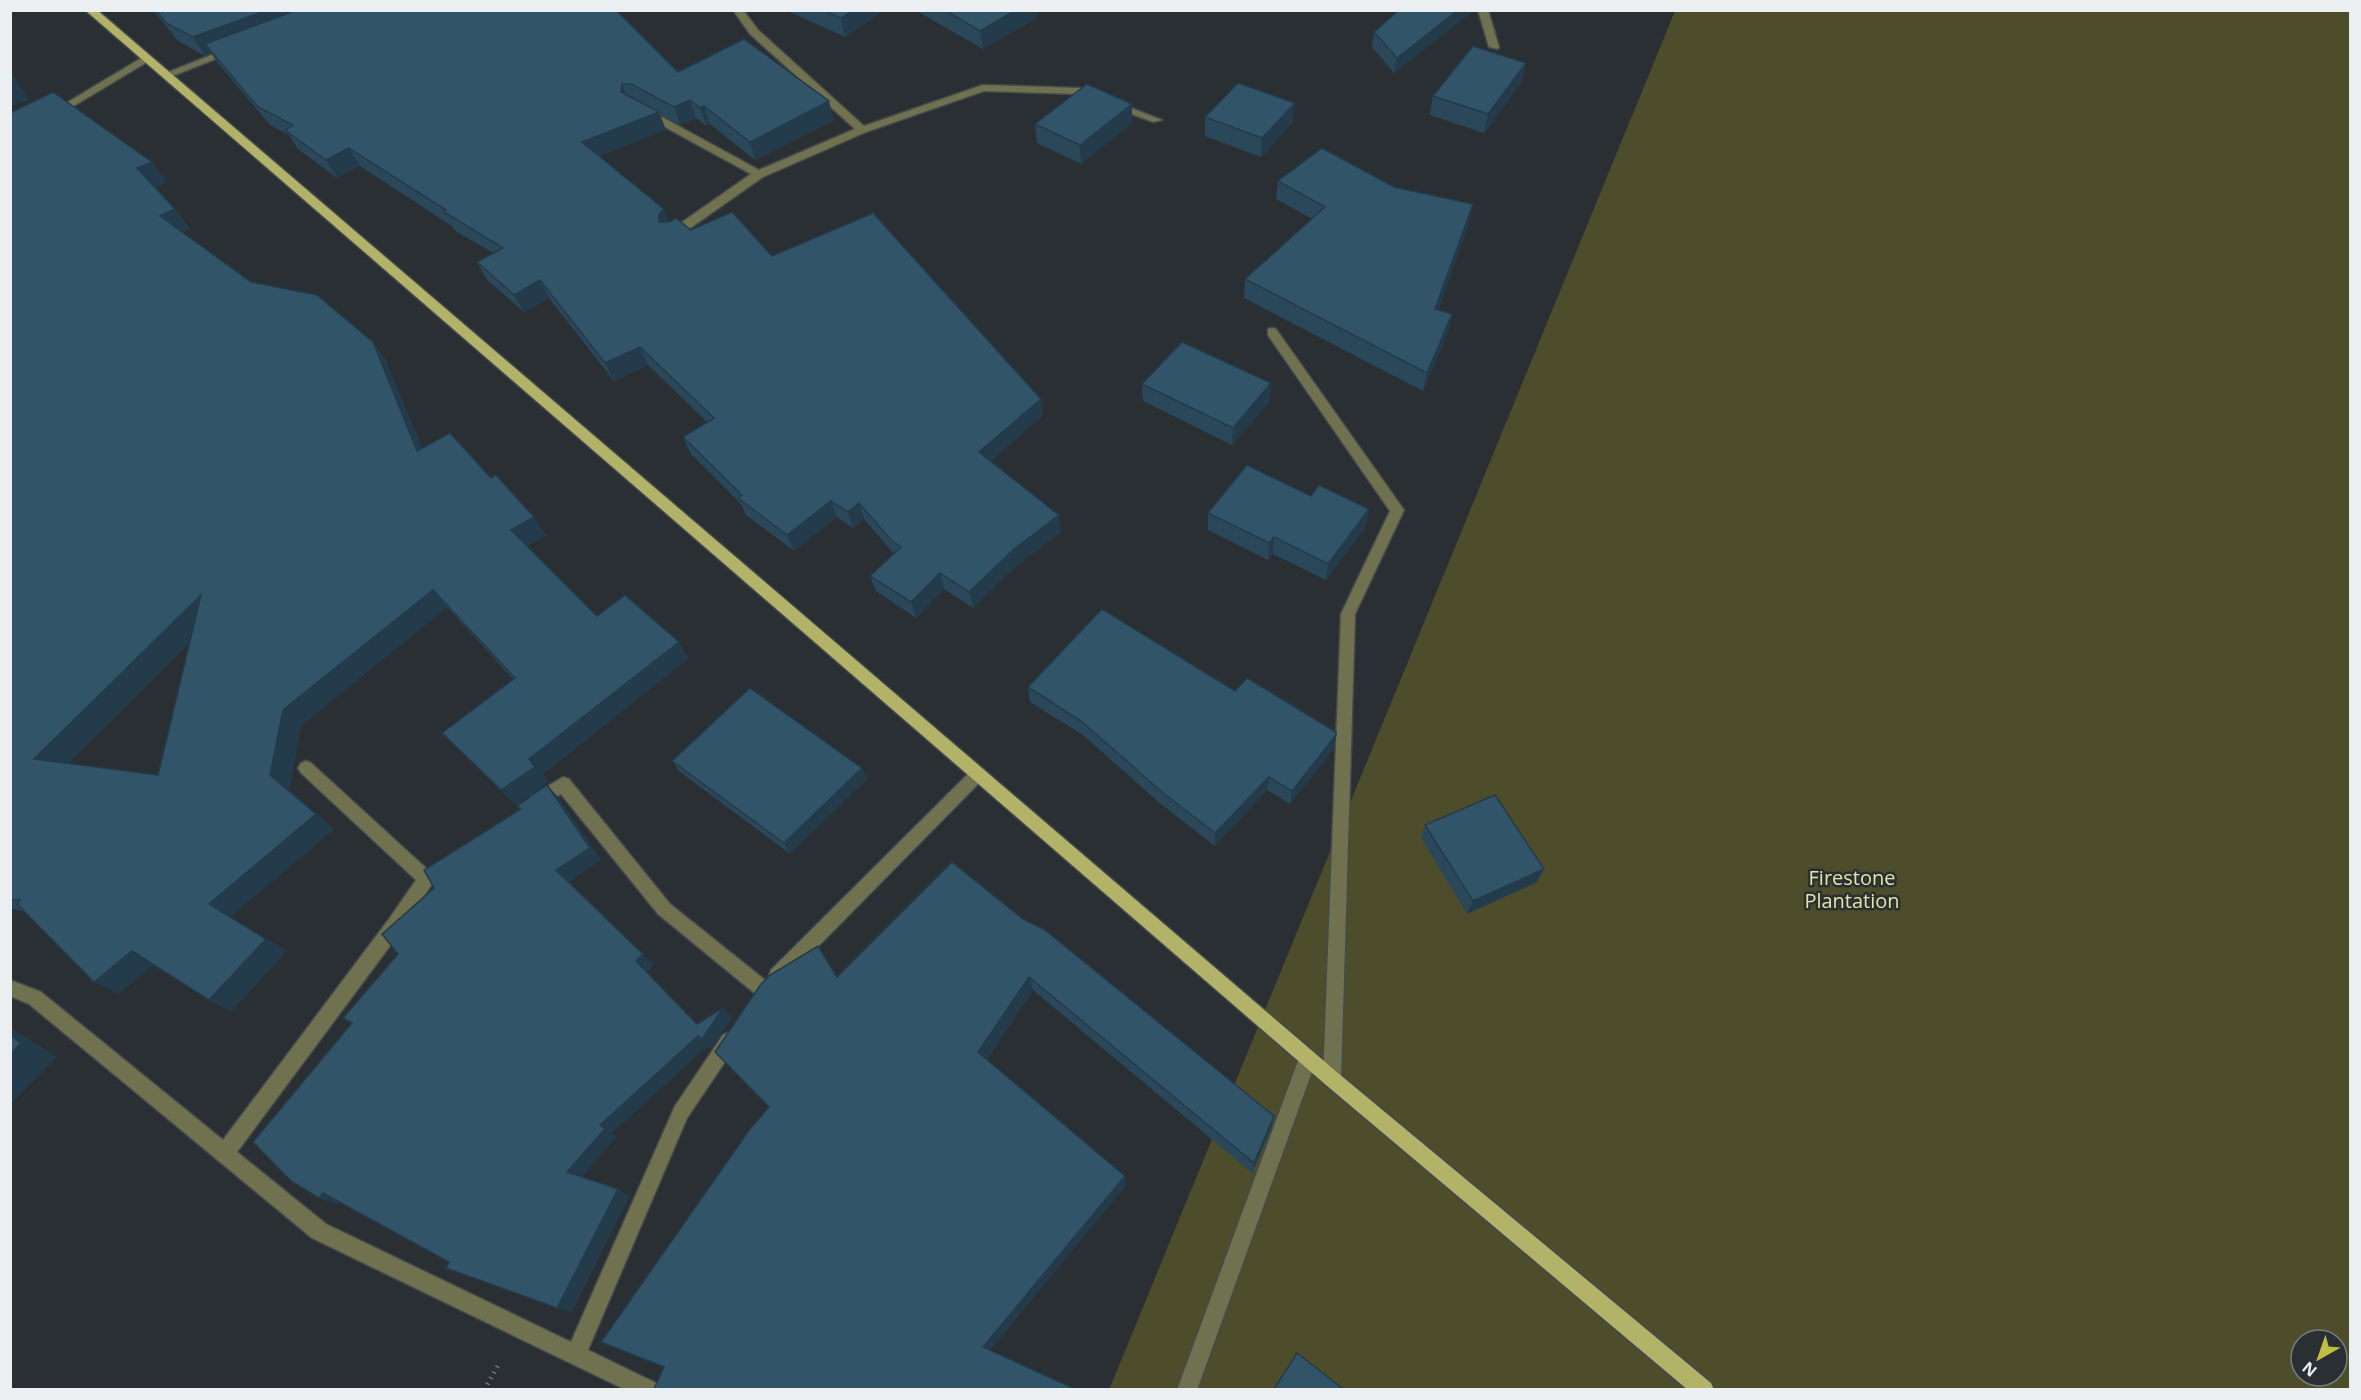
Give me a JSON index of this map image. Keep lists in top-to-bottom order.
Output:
{
  "parks": ["Firestone Plantation"],
  "north": "bottom left"
}
